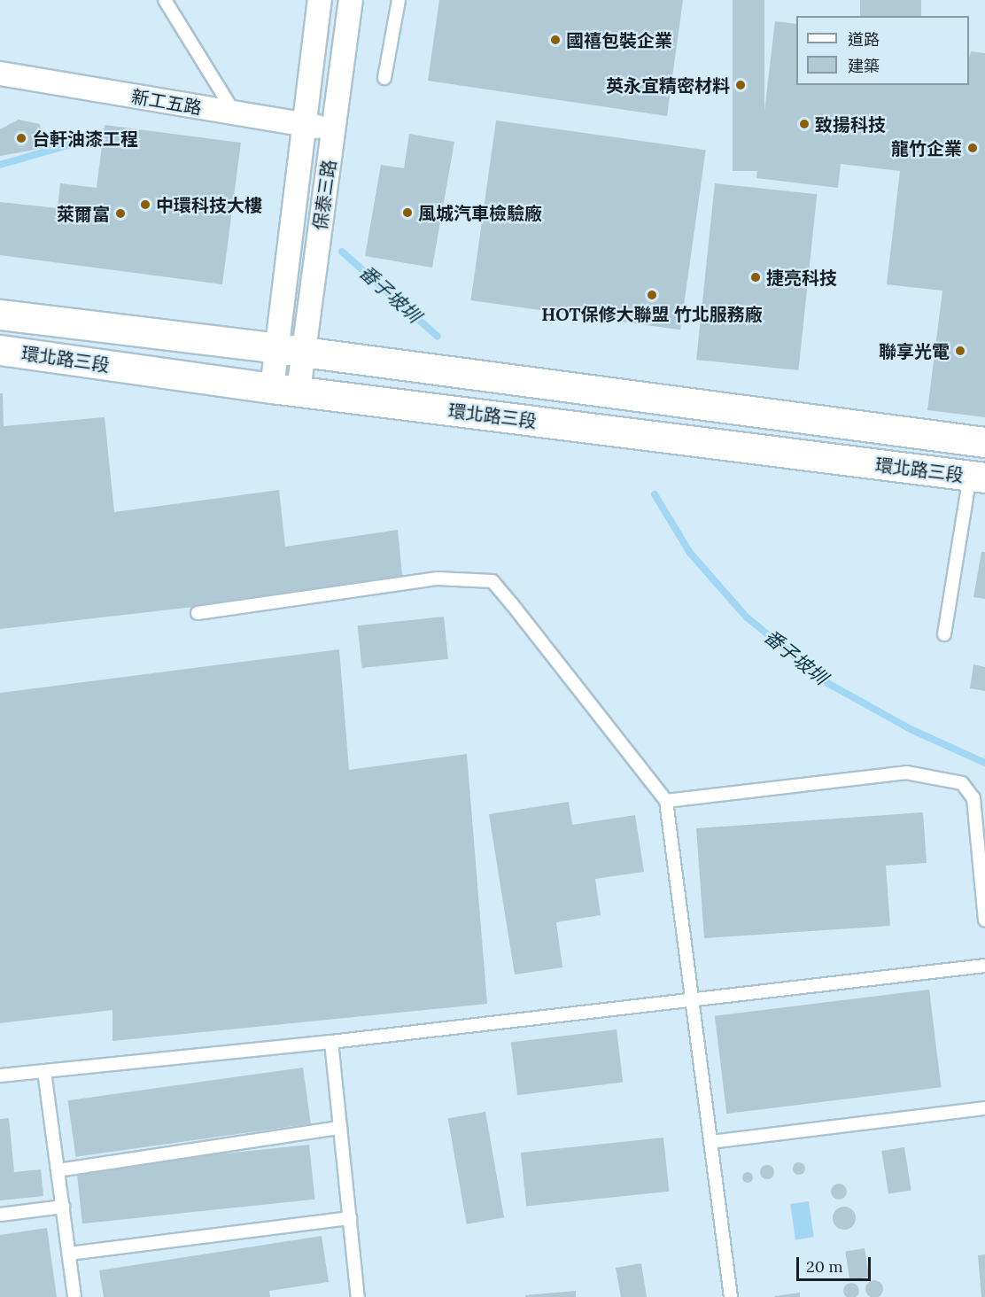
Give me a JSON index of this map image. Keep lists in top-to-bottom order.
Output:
{
  "streets": {
    "street": ["新工五路", "保泰三路", "環北路三段"]
  },
  "crossings": [
    ["新工五路", "保泰三路"],
    ["保泰三路", "環北路三段"]
  ],
  "water": ["番子坡圳"],
  "places": [
    "國禧包裝企業",
    "英永宜精密材料",
    "致揚科技",
    "台軒油漆工程",
    "龍竹企業",
    "中環科技大樓",
    "風城汽車檢驗廠",
    "萊爾富",
    "捷亮科技",
    "HOT保修大聯盟 竹北服務廠",
    "聯享光電"
  ],
  "legend": ["道路", "建築"],
  "scale_bar": "20 m"
}
